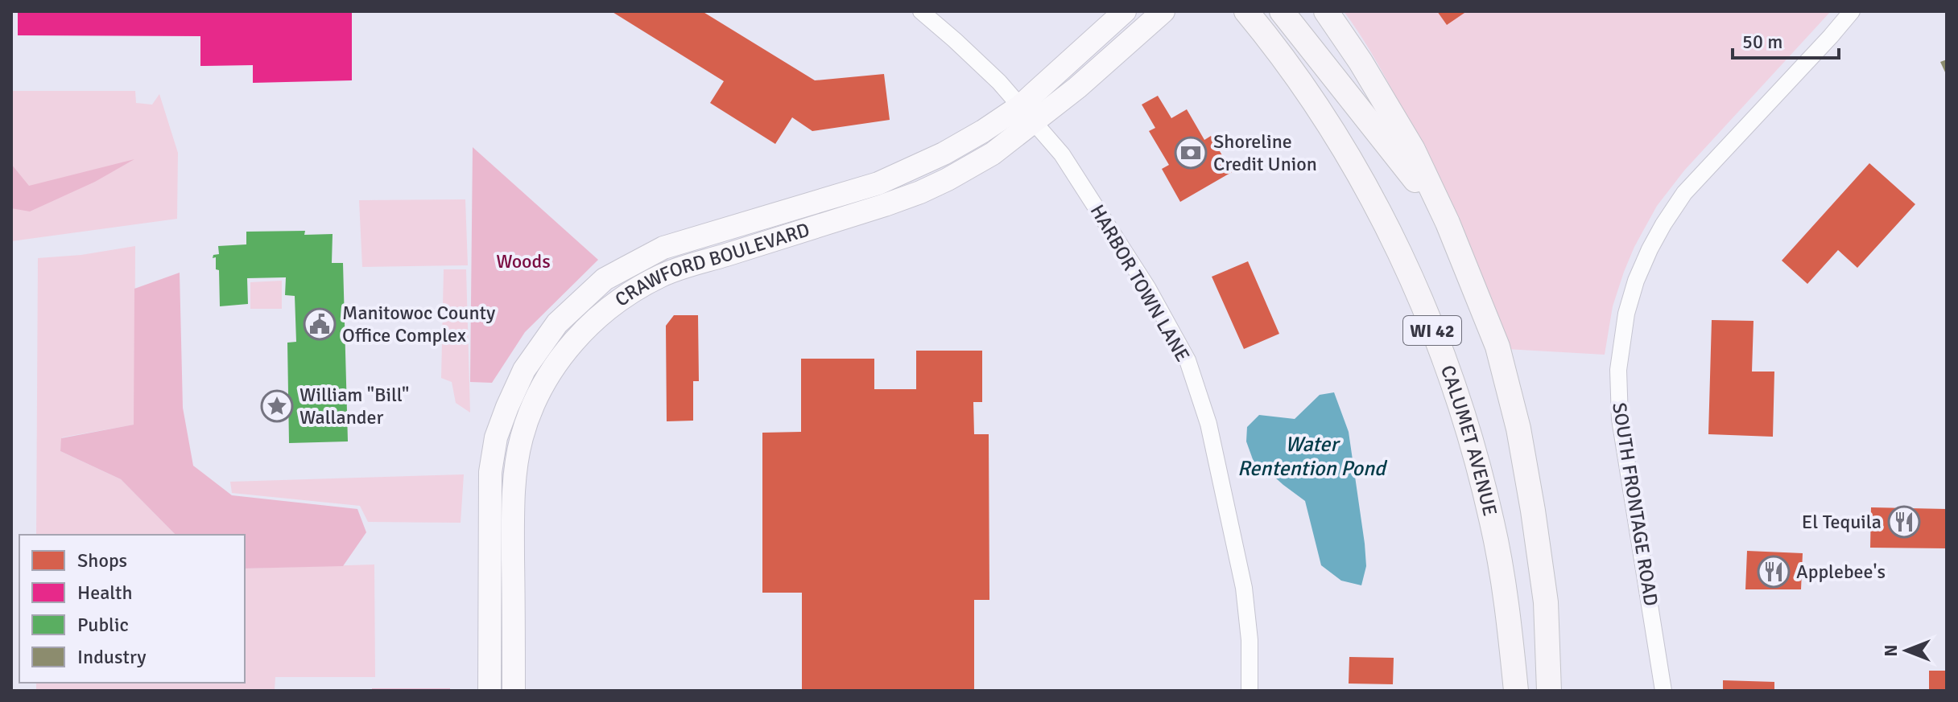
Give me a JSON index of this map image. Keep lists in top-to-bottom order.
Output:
{
  "streets": {
    "main road": ["WI 42", "CALUMET AVENUE"],
    "street": ["CRAWFORD BOULEVARD", "HARBOR TOWN LANE", "SOUTH FRONTAGE ROAD"]
  },
  "crossings": [
    ["CRAWFORD BOULEVARD", "HARBOR TOWN LANE"]
  ],
  "water": ["Water Rentention Pond"],
  "parks": ["Woods"],
  "places": {
    "bank": ["Shoreline Credit Union"],
    "public building": ["Manitowoc County Office Complex"],
    "place": ["William \"Bill\" Wallander"],
    "restaurant": ["El Tequila", "Applebee's"]
  },
  "legend": [
    "Shops",
    "Health",
    "Public",
    "Industry"
  ],
  "scale_bar": "50 m",
  "north": "left"
}
